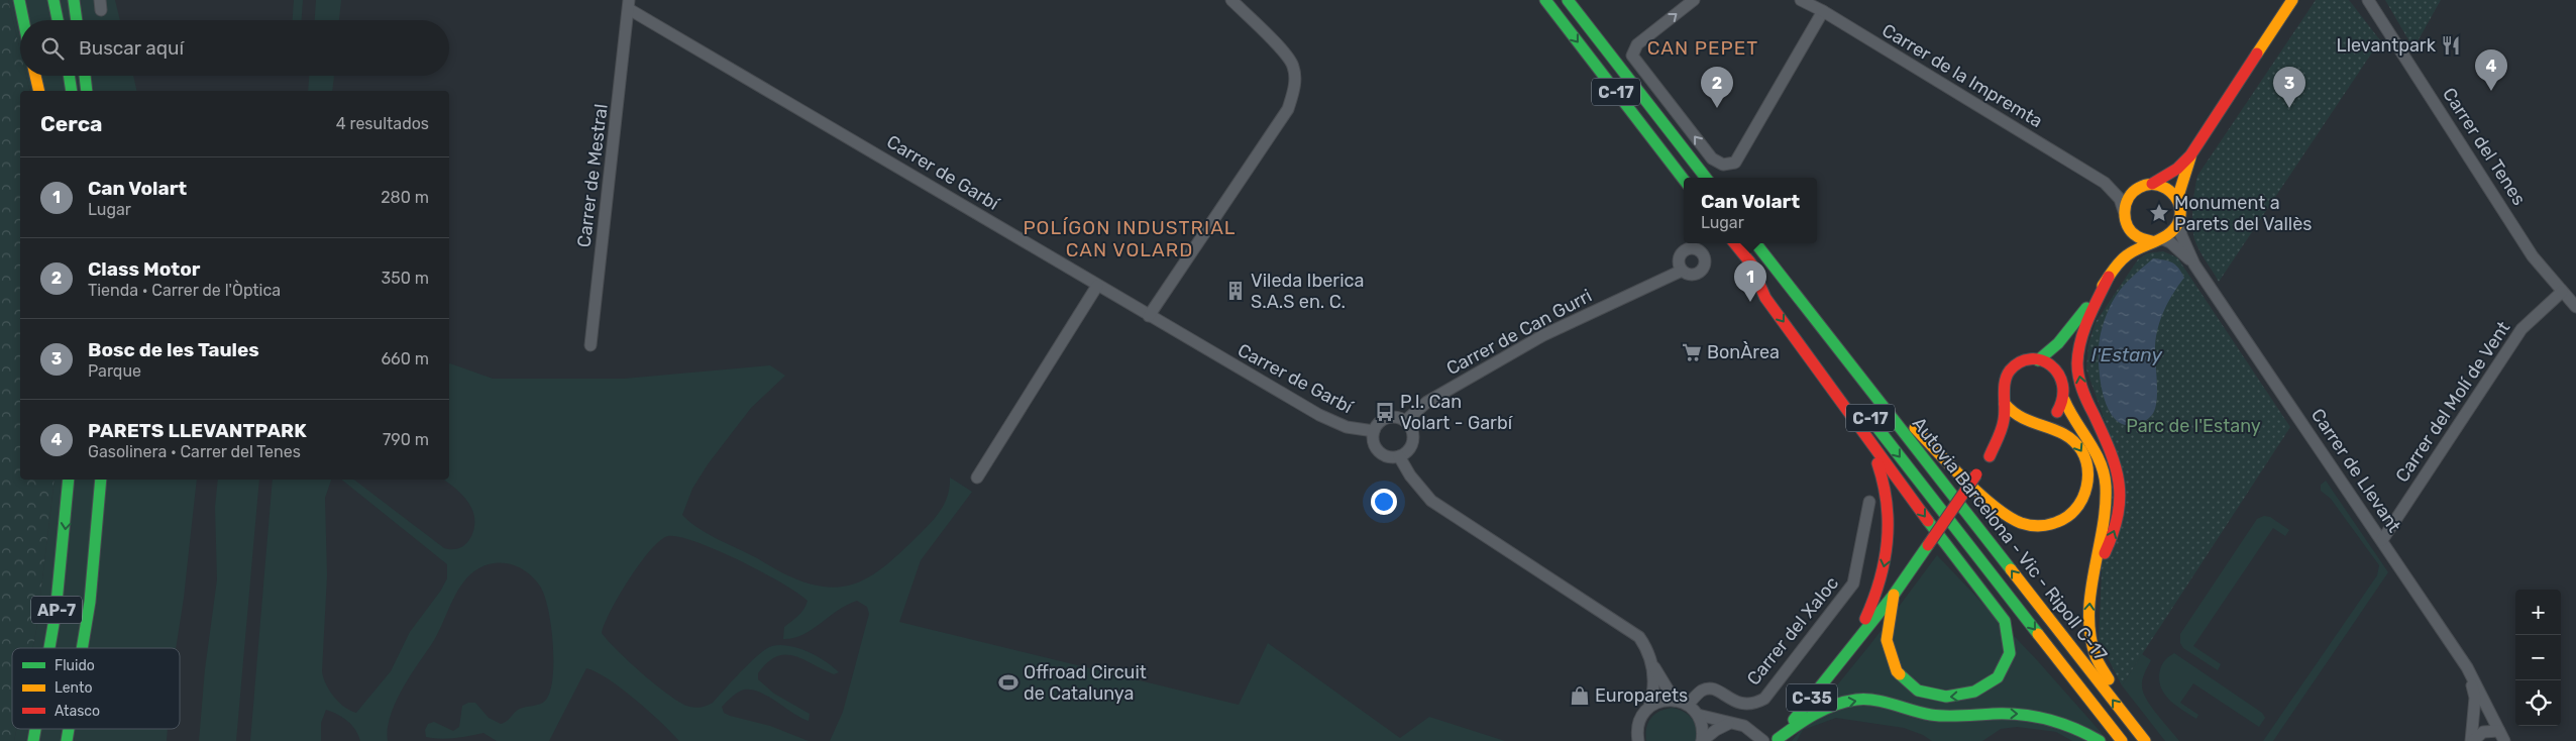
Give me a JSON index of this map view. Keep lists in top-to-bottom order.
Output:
{
  "streets": {
    "main road": [
      "C-17",
      "Autovia Barcelona - Vic - Ripoll C-17",
      "AP-7",
      "C-35"
    ],
    "street": [
      "Carrer de la Impremta",
      "Carrer del Tenes",
      "Carrer de Garbí",
      "Carrer de Mestral",
      "Carrer de Can Gurri",
      "Carrer del Molí de Vent",
      "Carrer de Llevant",
      "Carrer del Xaloc"
    ]
  },
  "crossings": [
    ["Carrer del Tenes", "Carrer del Molí de Vent"],
    ["Carrer de Garbí", "Carrer de Mestral"],
    ["Carrer de Garbí", "Carrer de Can Gurri"],
    ["Carrer del Molí de Vent", "Carrer de Llevant"]
  ],
  "districts": ["CAN PEPET", "POLÍGON INDUSTRIAL CAN VOLARD"],
  "water": ["l'Estany"],
  "parks": ["Parc de l'Estany"],
  "places": {
    "restaurant": ["Llevantpark"],
    "place": ["Monument a Parets del Vallès"],
    "building": ["Vileda Iberica S.A.S en. C."],
    "supermarket": ["BonÀrea"],
    "bus stop": ["P.I. Can Volart - Garbí"],
    "sports": ["Offroad Circuit de Catalunya"],
    "shop": ["Europarets"]
  },
  "legend": ["Fluido", "Lento", "Atasco"],
  "page": {
    "search": "Buscar aquí",
    "pins": [
      "4",
      "2",
      "3",
      "1"
    ],
    "heading": ["Cerca", "4 resultados"],
    "list": [
      {
        "mark": "1",
        "name": "Can Volart",
        "note": "Lugar",
        "value": "280 m"
      },
      {
        "mark": "2",
        "name": "Class Motor",
        "note": "Tienda · Carrer de l'Òptica",
        "value": "350 m"
      },
      {
        "mark": "3",
        "name": "Bosc de les Taules",
        "note": "Parque",
        "value": "660 m"
      },
      {
        "mark": "4",
        "name": "PARETS LLEVANTPARK",
        "note": "Gasolinera · Carrer del Tenes",
        "value": "790 m"
      }
    ],
    "popup": ["Can Volart", "Lugar"],
    "map_buttons": ["+", "−"]
  }
}
